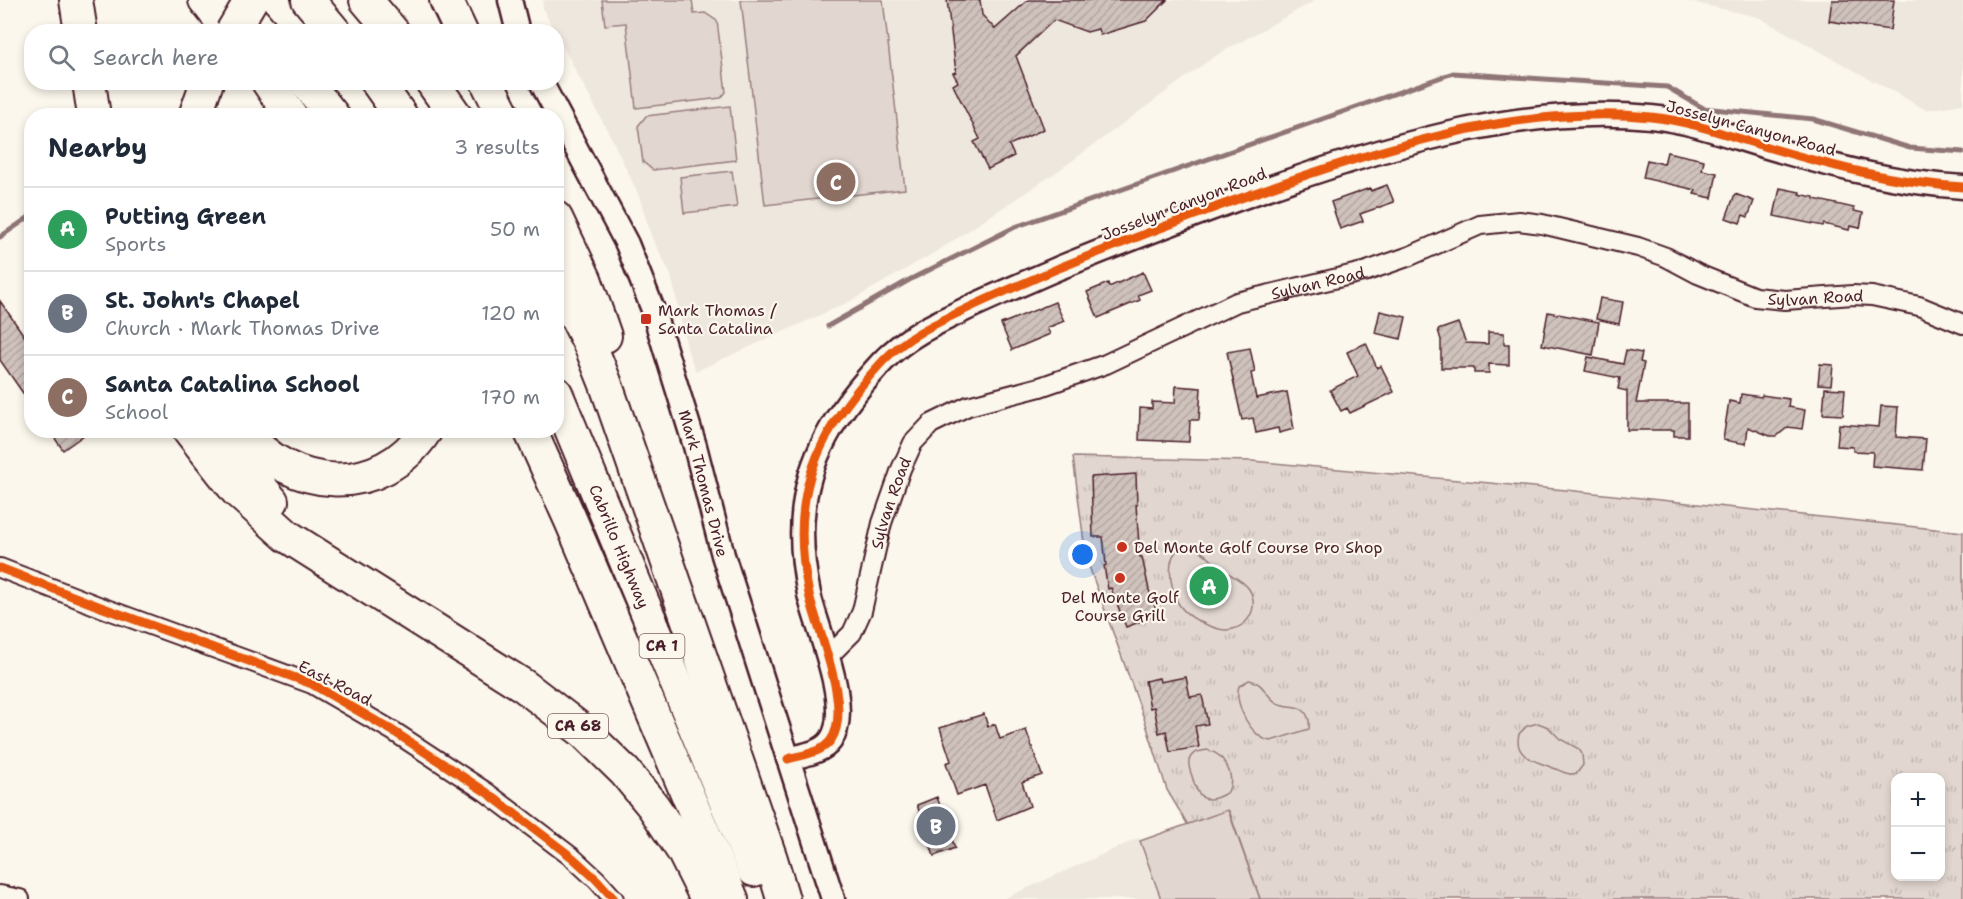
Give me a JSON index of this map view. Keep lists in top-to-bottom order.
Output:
{
  "streets": {
    "highway": ["Cabrillo Highway", "CA 1", "CA 68"],
    "street": [
      "Josselyn Canyon Road",
      "Sylvan Road",
      "Mark Thomas Drive",
      "East Road"
    ]
  },
  "crossings": [
    ["Josselyn Canyon Road", "Sylvan Road"],
    ["Josselyn Canyon Road", "Mark Thomas Drive"]
  ],
  "places": {
    "transit": ["Mark Thomas / Santa Catalina"],
    "other": ["Del Monte Golf Course Pro Shop", "Del Monte Golf Course Grill"]
  },
  "page": {
    "search": "Search here",
    "heading": ["Nearby", "3 results"],
    "pins": ["C", "A", "B"],
    "list": [
      {
        "mark": "A",
        "name": "Putting Green",
        "note": "Sports",
        "value": "50 m"
      },
      {
        "mark": "B",
        "name": "St. John's Chapel",
        "note": "Church · Mark Thomas Drive",
        "value": "120 m"
      },
      {
        "mark": "C",
        "name": "Santa Catalina School",
        "note": "School",
        "value": "170 m"
      }
    ],
    "map_buttons": ["+", "−"]
  }
}
